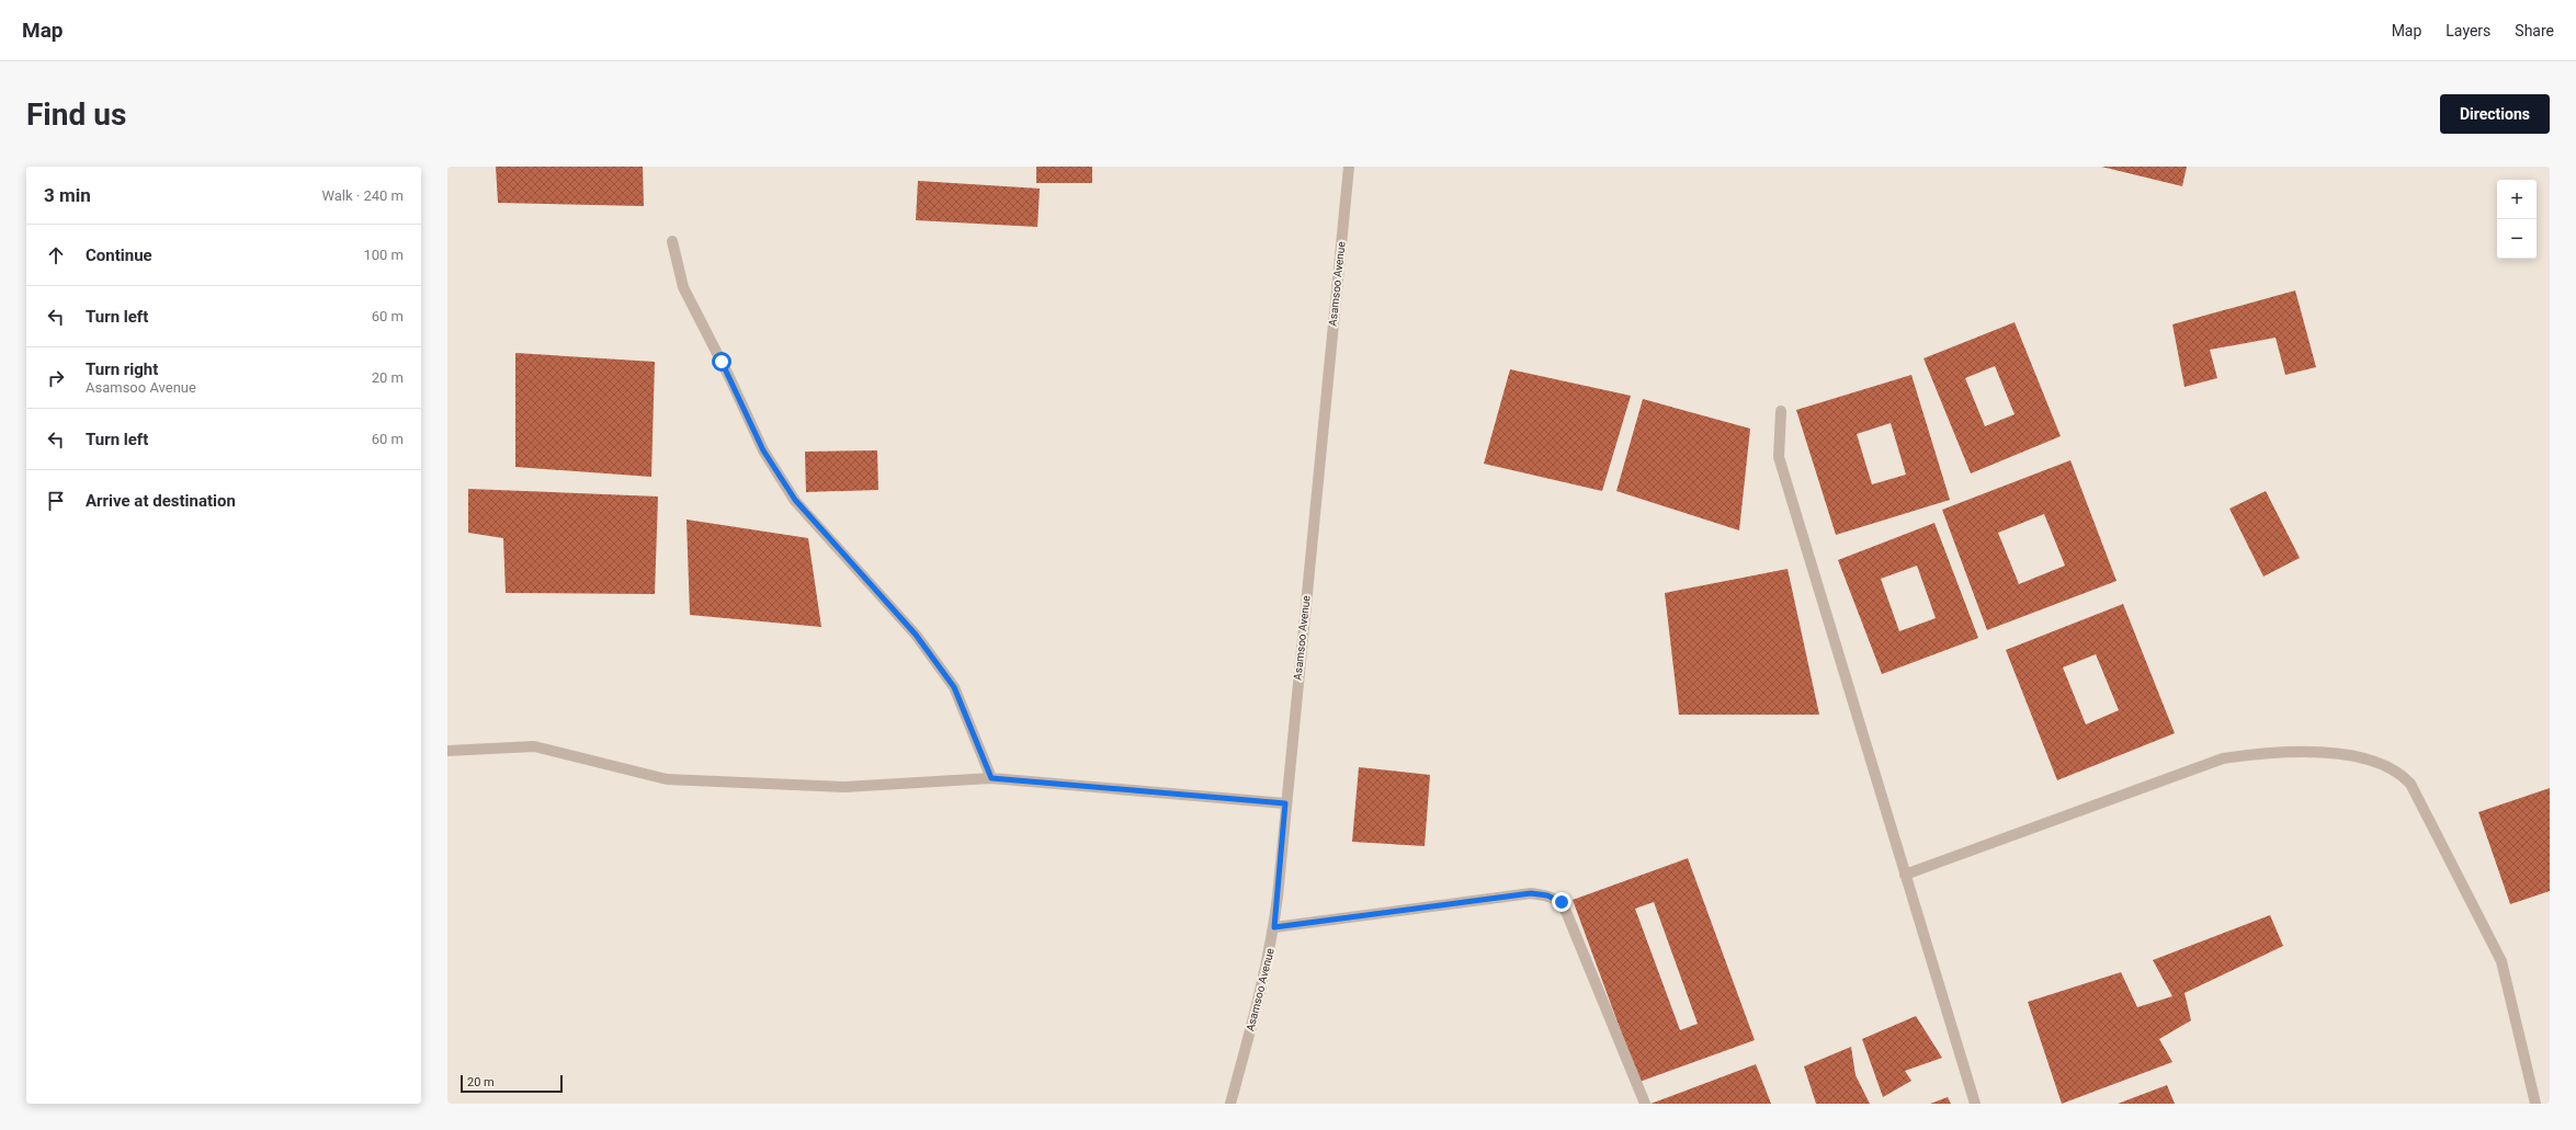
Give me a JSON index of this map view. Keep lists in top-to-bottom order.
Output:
{
  "streets": {
    "street": ["Asamsoo Avenue"]
  },
  "scale_bar": "20 m",
  "page": {
    "header": "Map",
    "nav": ["Map", "Layers", "Share"],
    "buttons": "Directions",
    "title": "Find us",
    "heading": ["3 min", "Walk · 240 m"],
    "map_buttons": ["+", "−"],
    "list": [
      ["Continue", "100 m"],
      ["Turn left", "60 m"],
      ["Turn right", "Asamsoo Avenue", "20 m"],
      ["Turn left", "60 m"],
      "Arrive at destination"
    ],
    "scale": "20 m"
  }
}
